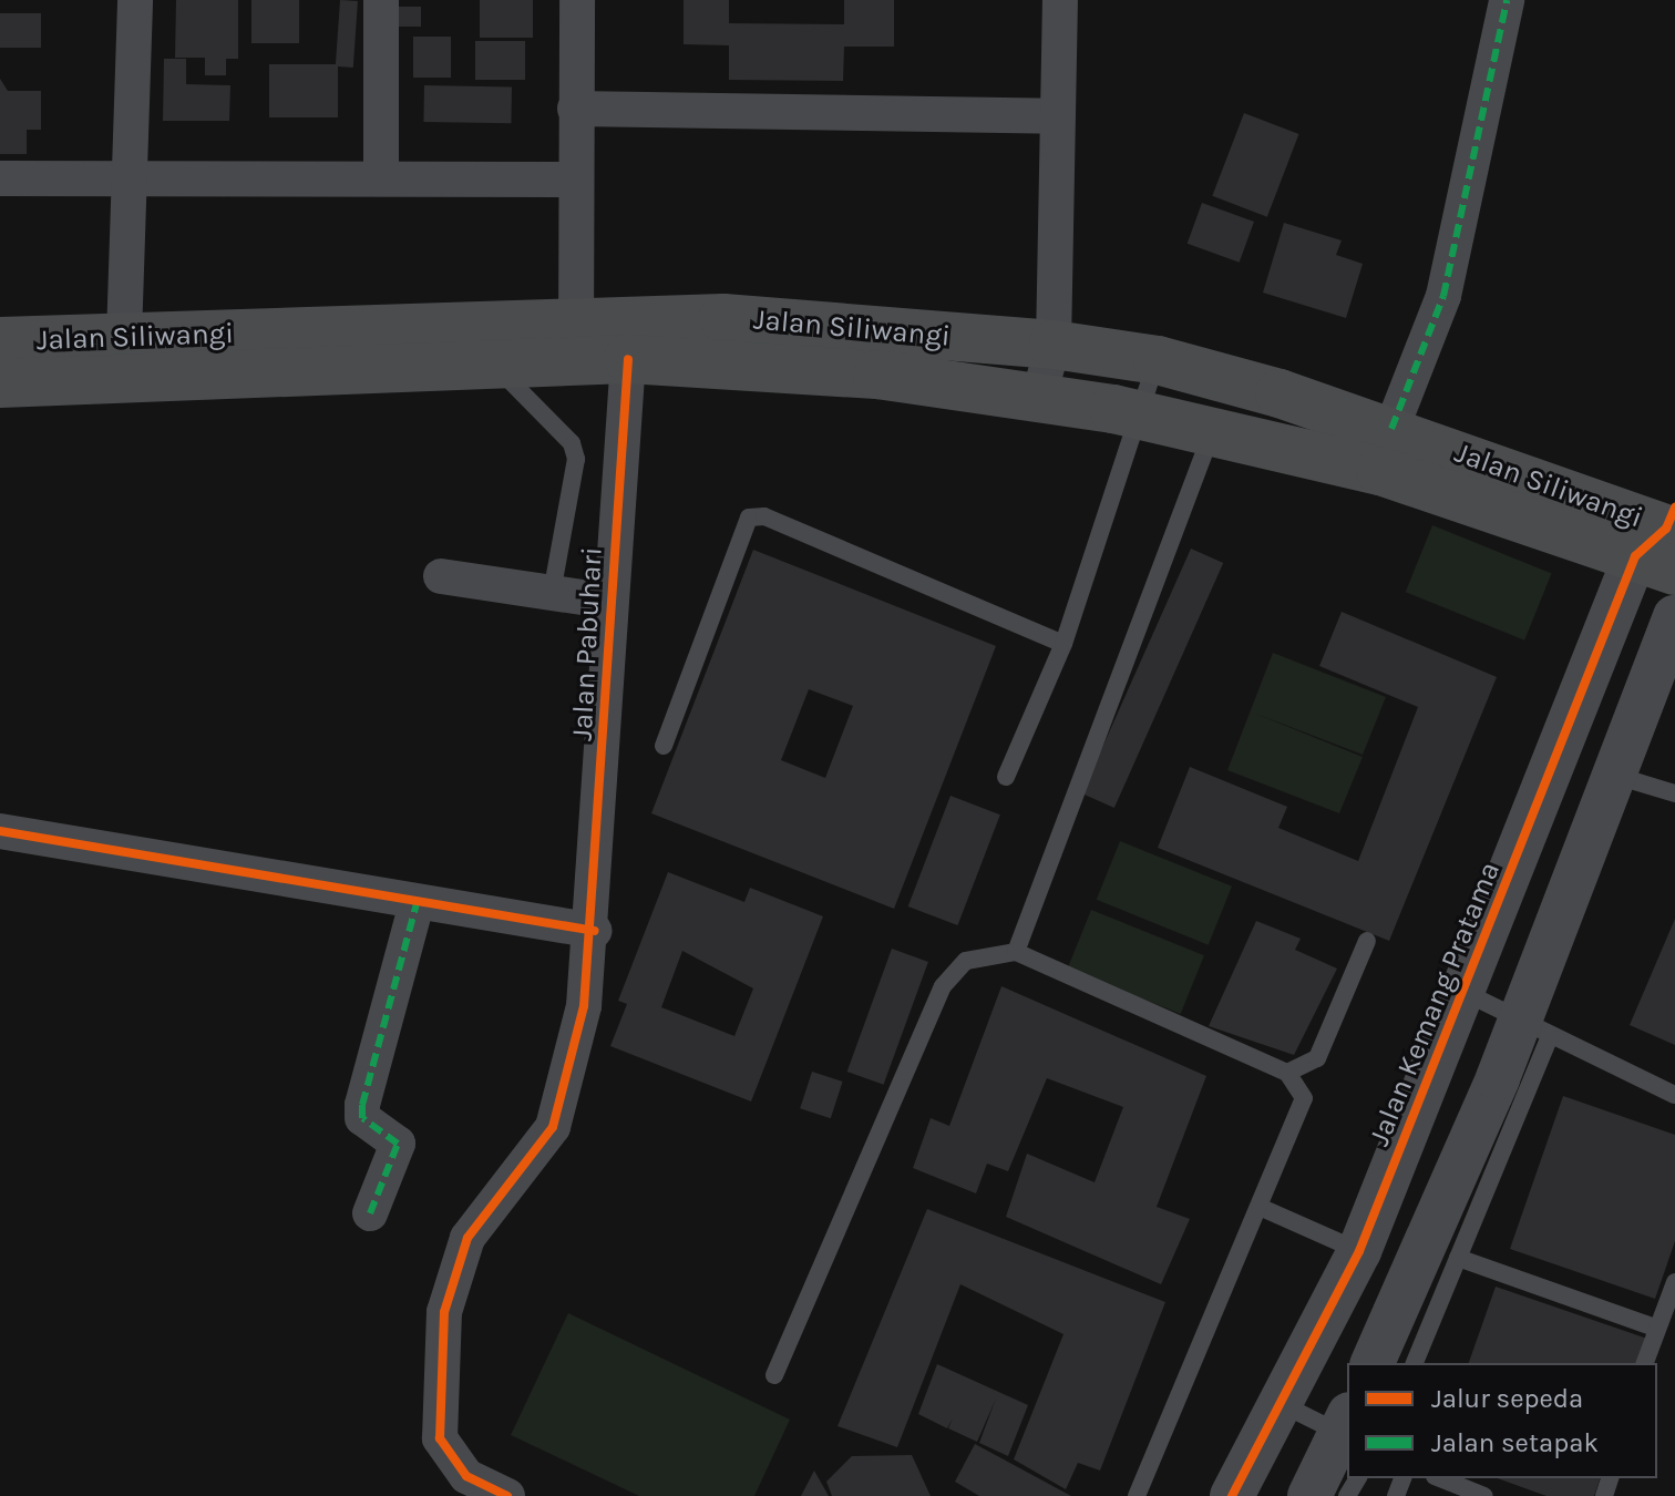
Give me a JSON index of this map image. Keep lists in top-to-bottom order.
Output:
{
  "streets": {
    "main road": ["Jalan Siliwangi"],
    "street": ["Jalan Pabuhari", "Jalan Kemang Pratama"]
  },
  "crossings": [
    ["Jalan Siliwangi", "Jalan Pabuhari"],
    ["Jalan Siliwangi", "Jalan Kemang Pratama"]
  ],
  "legend": ["Jalur sepeda", "Jalan setapak"]
}
